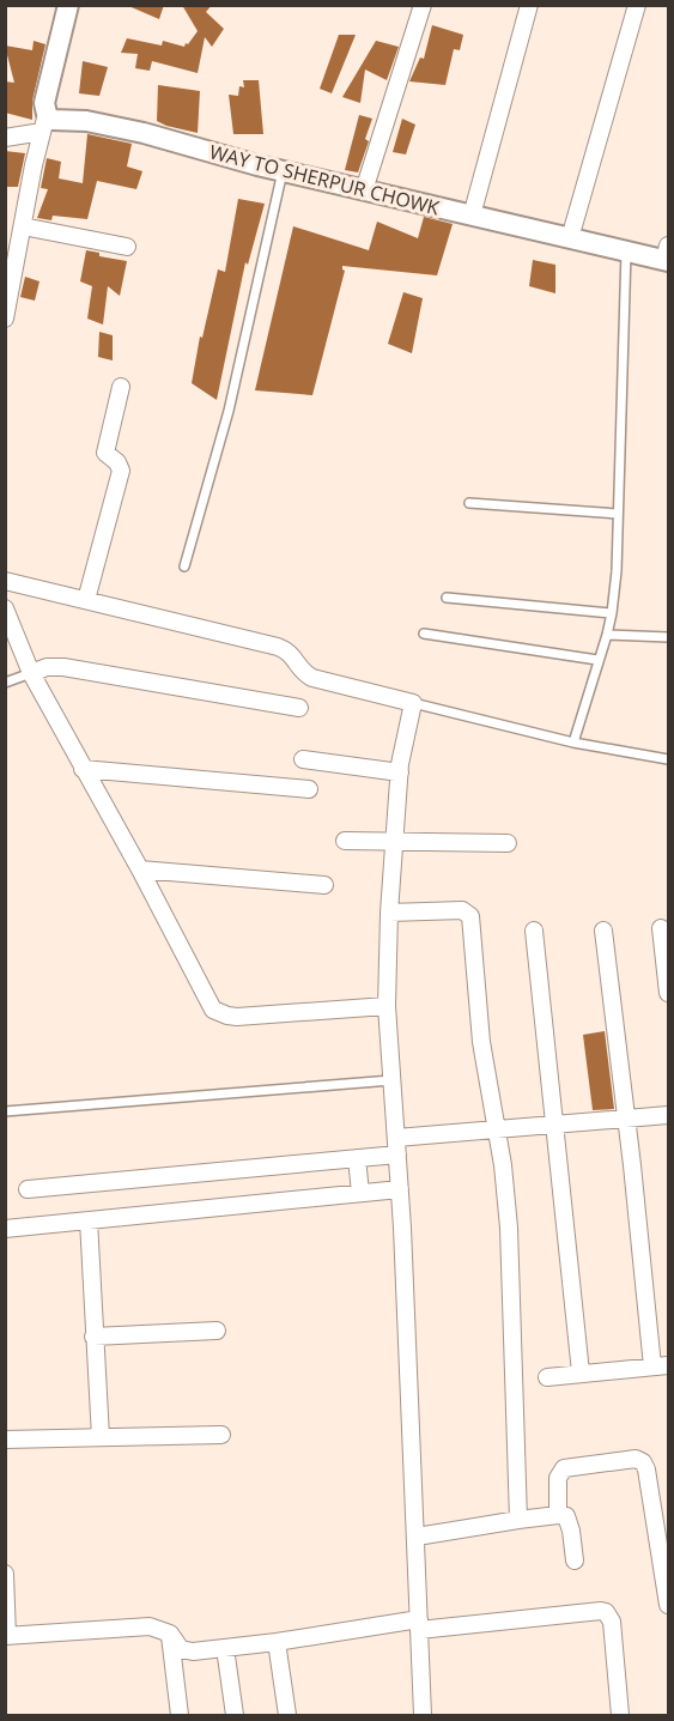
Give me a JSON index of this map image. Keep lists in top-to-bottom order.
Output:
{
  "streets": {
    "street": ["WAY TO SHERPUR CHOWK"]
  }
}
